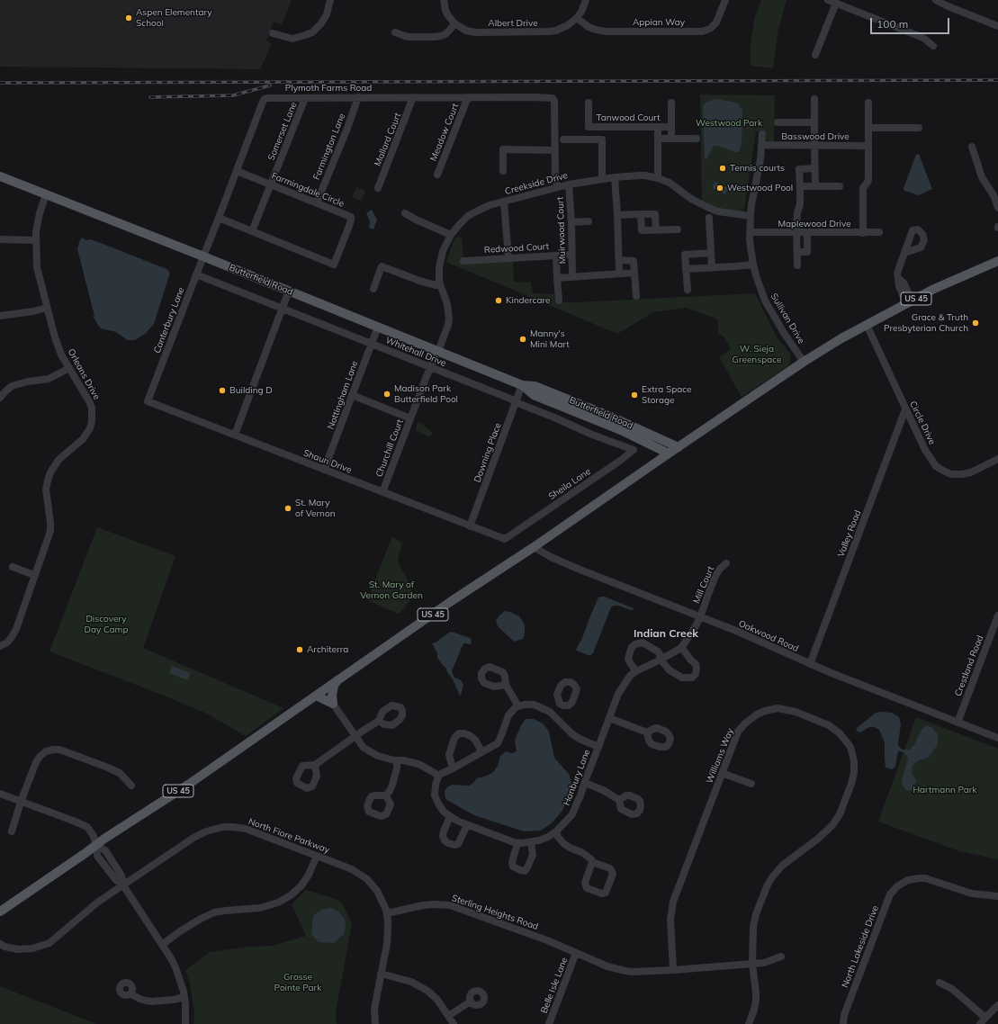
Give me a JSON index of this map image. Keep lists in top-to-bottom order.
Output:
{
  "streets": {
    "main road": ["Butterfield Road", "US 45"],
    "street": [
      "Appian Way",
      "Albert Drive",
      "Plymoth Farms Road",
      "Tanwood Court",
      "Somerset Lane",
      "Meadow Court",
      "Basswood Drive",
      "Mallard Court",
      "Farmington Lane",
      "Creekside Drive",
      "Farmingdale Circle",
      "Maplewood Drive",
      "Muirwood Court",
      "Redwood Court",
      "Sullivan Drive",
      "Canterbury Lane",
      "Whitehall Drive",
      "Orleans Drive",
      "Nottingham Lane",
      "Circle Drive",
      "Churchill Court",
      "Downing Place",
      "Shaun Drive",
      "Sheila Lane",
      "Valley Road",
      "Mill Court",
      "Oakwood Road",
      "Crestland Road",
      "Williams Way",
      "Hanbury Lane",
      "North Fiore Parkway",
      "Sterling Heights Road",
      "North Lakeside Drive",
      "Belle Isle Lane"
    ]
  },
  "crossings": [
    ["Appian Way", "Albert Drive"],
    ["Plymoth Farms Road", "Somerset Lane"],
    ["Plymoth Farms Road", "Meadow Court"],
    ["Plymoth Farms Road", "Mallard Court"],
    ["Plymoth Farms Road", "Farmington Lane"],
    ["Plymoth Farms Road", "Farmingdale Circle"],
    ["Plymoth Farms Road", "Butterfield Road"],
    ["Plymoth Farms Road", "Canterbury Lane"],
    ["Somerset Lane", "Farmingdale Circle"],
    ["Basswood Drive", "Sullivan Drive"],
    ["Farmington Lane", "Farmingdale Circle"],
    ["Creekside Drive", "Muirwood Court"],
    ["Creekside Drive", "Butterfield Road"],
    ["Creekside Drive", "Sullivan Drive"],
    ["Creekside Drive", "Churchill Court"],
    ["Maplewood Drive", "Sullivan Drive"],
    ["Muirwood Court", "Redwood Court"],
    ["Butterfield Road", "US 45"],
    ["Butterfield Road", "Canterbury Lane"],
    ["Butterfield Road", "Orleans Drive"],
    ["Butterfield Road", "Nottingham Lane"],
    ["Butterfield Road", "Churchill Court"],
    ["Butterfield Road", "Downing Place"],
    ["US 45", "Sullivan Drive"],
    ["US 45", "Circle Drive"],
    ["US 45", "Oakwood Road"],
    ["Canterbury Lane", "Whitehall Drive"],
    ["Canterbury Lane", "Shaun Drive"],
    ["Whitehall Drive", "Nottingham Lane"],
    ["Whitehall Drive", "Churchill Court"],
    ["Whitehall Drive", "Downing Place"],
    ["Whitehall Drive", "Sheila Lane"],
    ["Nottingham Lane", "Shaun Drive"],
    ["Circle Drive", "Valley Road"],
    ["Churchill Court", "Shaun Drive"],
    ["Downing Place", "Shaun Drive"],
    ["Shaun Drive", "Sheila Lane"],
    ["Valley Road", "Oakwood Road"],
    ["Mill Court", "Oakwood Road"],
    ["Mill Court", "Hanbury Lane"],
    ["Oakwood Road", "Crestland Road"],
    ["Oakwood Road", "Hanbury Lane"],
    ["Williams Way", "Sterling Heights Road"],
    ["North Fiore Parkway", "Sterling Heights Road"],
    ["Sterling Heights Road", "Belle Isle Lane"]
  ],
  "districts": ["Indian Creek"],
  "parks": [
    "Westwood Park",
    "W. Sieja Greenspace",
    "St. Mary of Vernon Garden",
    "Discovery Day Camp",
    "Hartmann Park",
    "Grosse Pointe Park"
  ],
  "places": [
    "Aspen Elementary School",
    "Tennis courts",
    "Westwood Pool",
    "Kindercare",
    "Grace & Truth Presbyterian Church",
    "Manny's Mini Mart",
    "Building D",
    "Madison Park Butterfield Pool",
    "Extra Space Storage",
    "St. Mary of Vernon",
    "Architerra"
  ],
  "scale_bar": "100 m"
}
